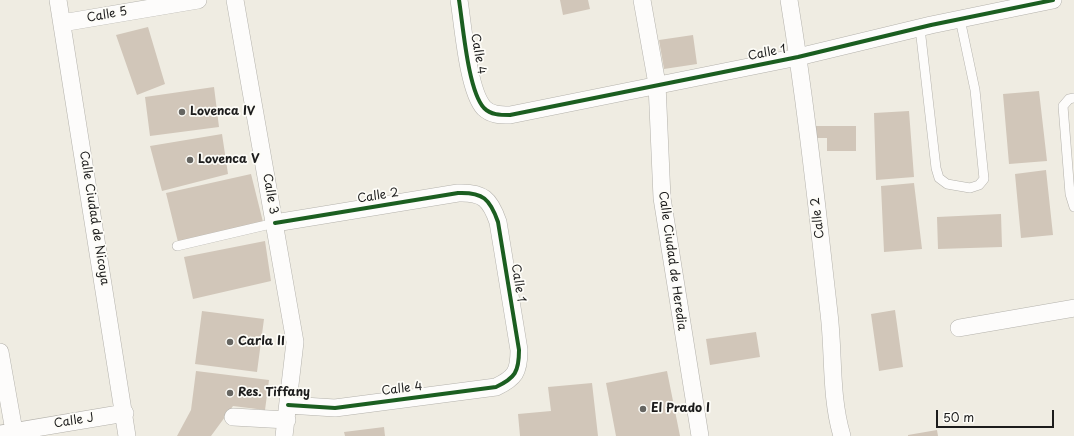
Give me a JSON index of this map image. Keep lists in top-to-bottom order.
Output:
{
  "streets": {
    "street": [
      "Calle 5",
      "Calle 1",
      "Calle 4",
      "Calle 3",
      "Calle 2",
      "Calle Ciudad de Nicoya",
      "Calle Ciudad de Heredia",
      "Calle J"
    ]
  },
  "crossings": [
    ["Calle 5", "Calle Ciudad de Nicoya"],
    ["Calle 1", "Calle 4"],
    ["Calle 1", "Calle 2"],
    ["Calle 1", "Calle Ciudad de Heredia"],
    ["Calle 4", "Calle 3"],
    ["Calle 3", "Calle 2"],
    ["Calle Ciudad de Nicoya", "Calle J"]
  ],
  "places": [
    "Lovenca IV",
    "Lovenca V",
    "Carla II",
    "Res. Tiffany",
    "El Prado I"
  ],
  "scale_bar": "50 m"
}
